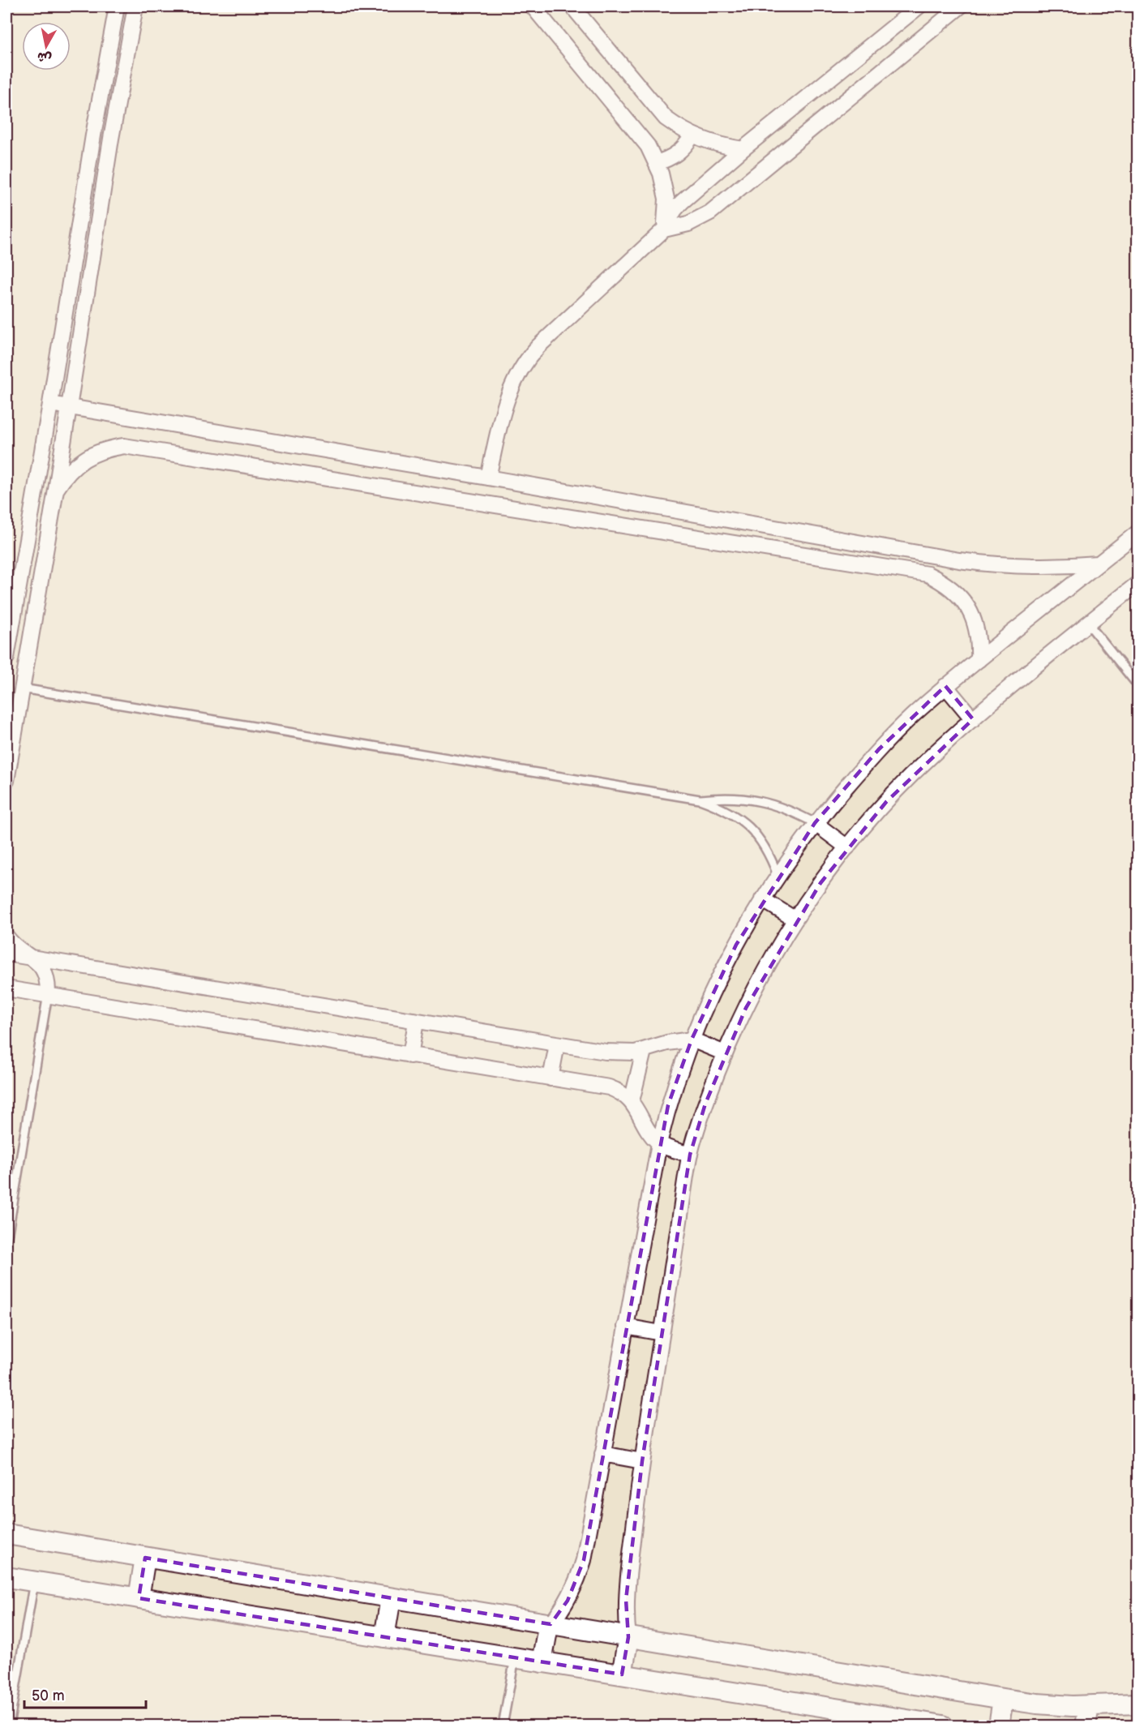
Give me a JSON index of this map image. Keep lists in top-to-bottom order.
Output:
{
  "scale_bar": "50 m",
  "north": "bottom"
}
